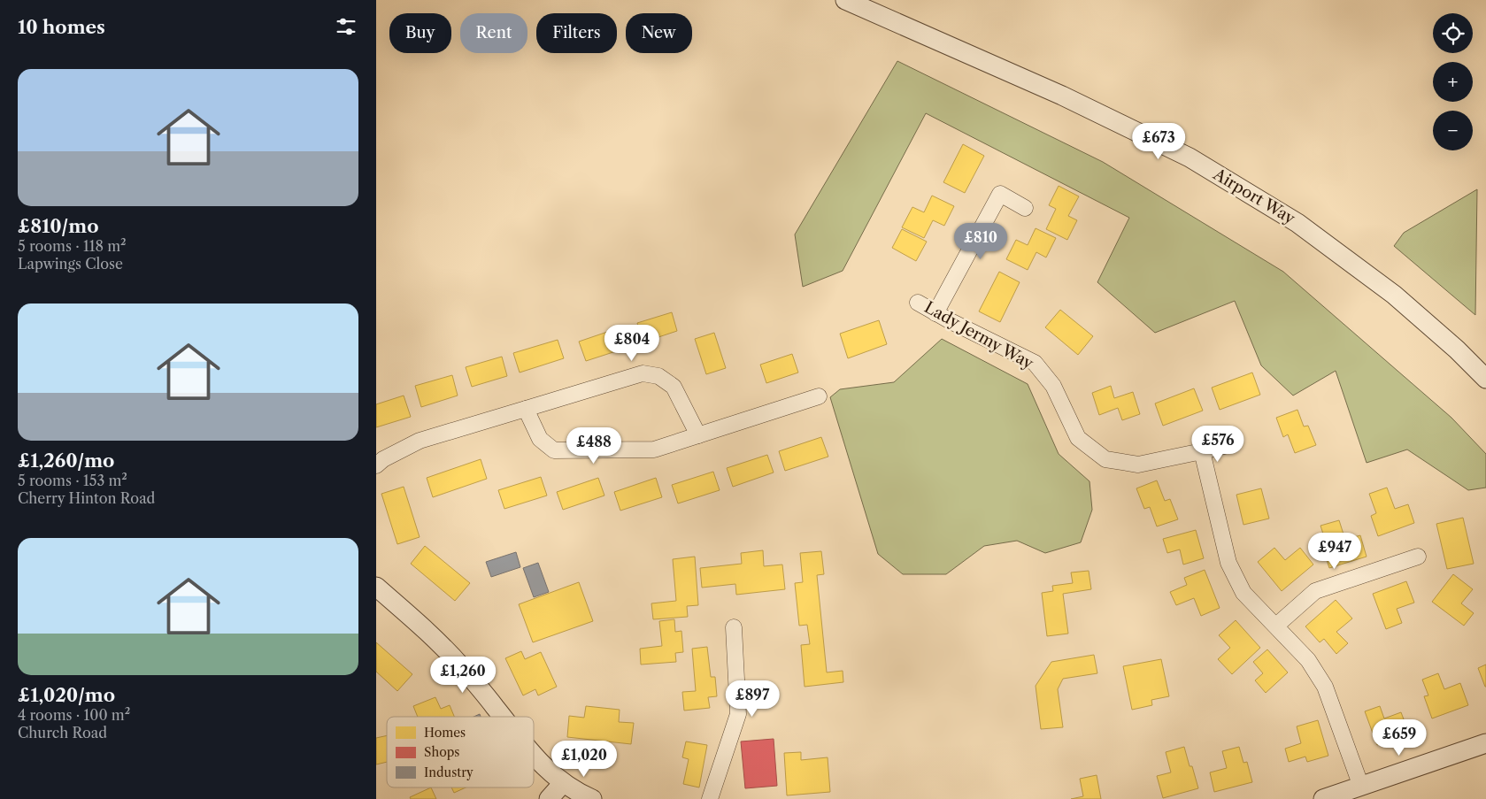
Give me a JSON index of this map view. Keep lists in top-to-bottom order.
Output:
{
  "streets": {
    "street": ["Airport Way", "Lady Jermy Way"]
  },
  "legend": ["Homes", "Shops", "Industry"],
  "page": {
    "heading": "10 homes",
    "map_buttons": ["+", "−"],
    "chip": [
      "Buy",
      "Rent",
      "Filters",
      "New"
    ],
    "list": [
      {
        "name": "£810/mo",
        "note": "5 rooms · 118 m² · Lapwings Close"
      },
      {
        "name": "£1,260/mo",
        "note": "5 rooms · 153 m² · Cherry Hinton Road"
      },
      {
        "name": "£1,020/mo",
        "note": "4 rooms · 100 m² · Church Road"
      }
    ],
    "price": [
      "£673",
      "£810",
      "£804",
      "£576",
      "£488",
      "£947",
      "£1,260",
      "£897",
      "£659",
      "£1,020"
    ]
  }
}
